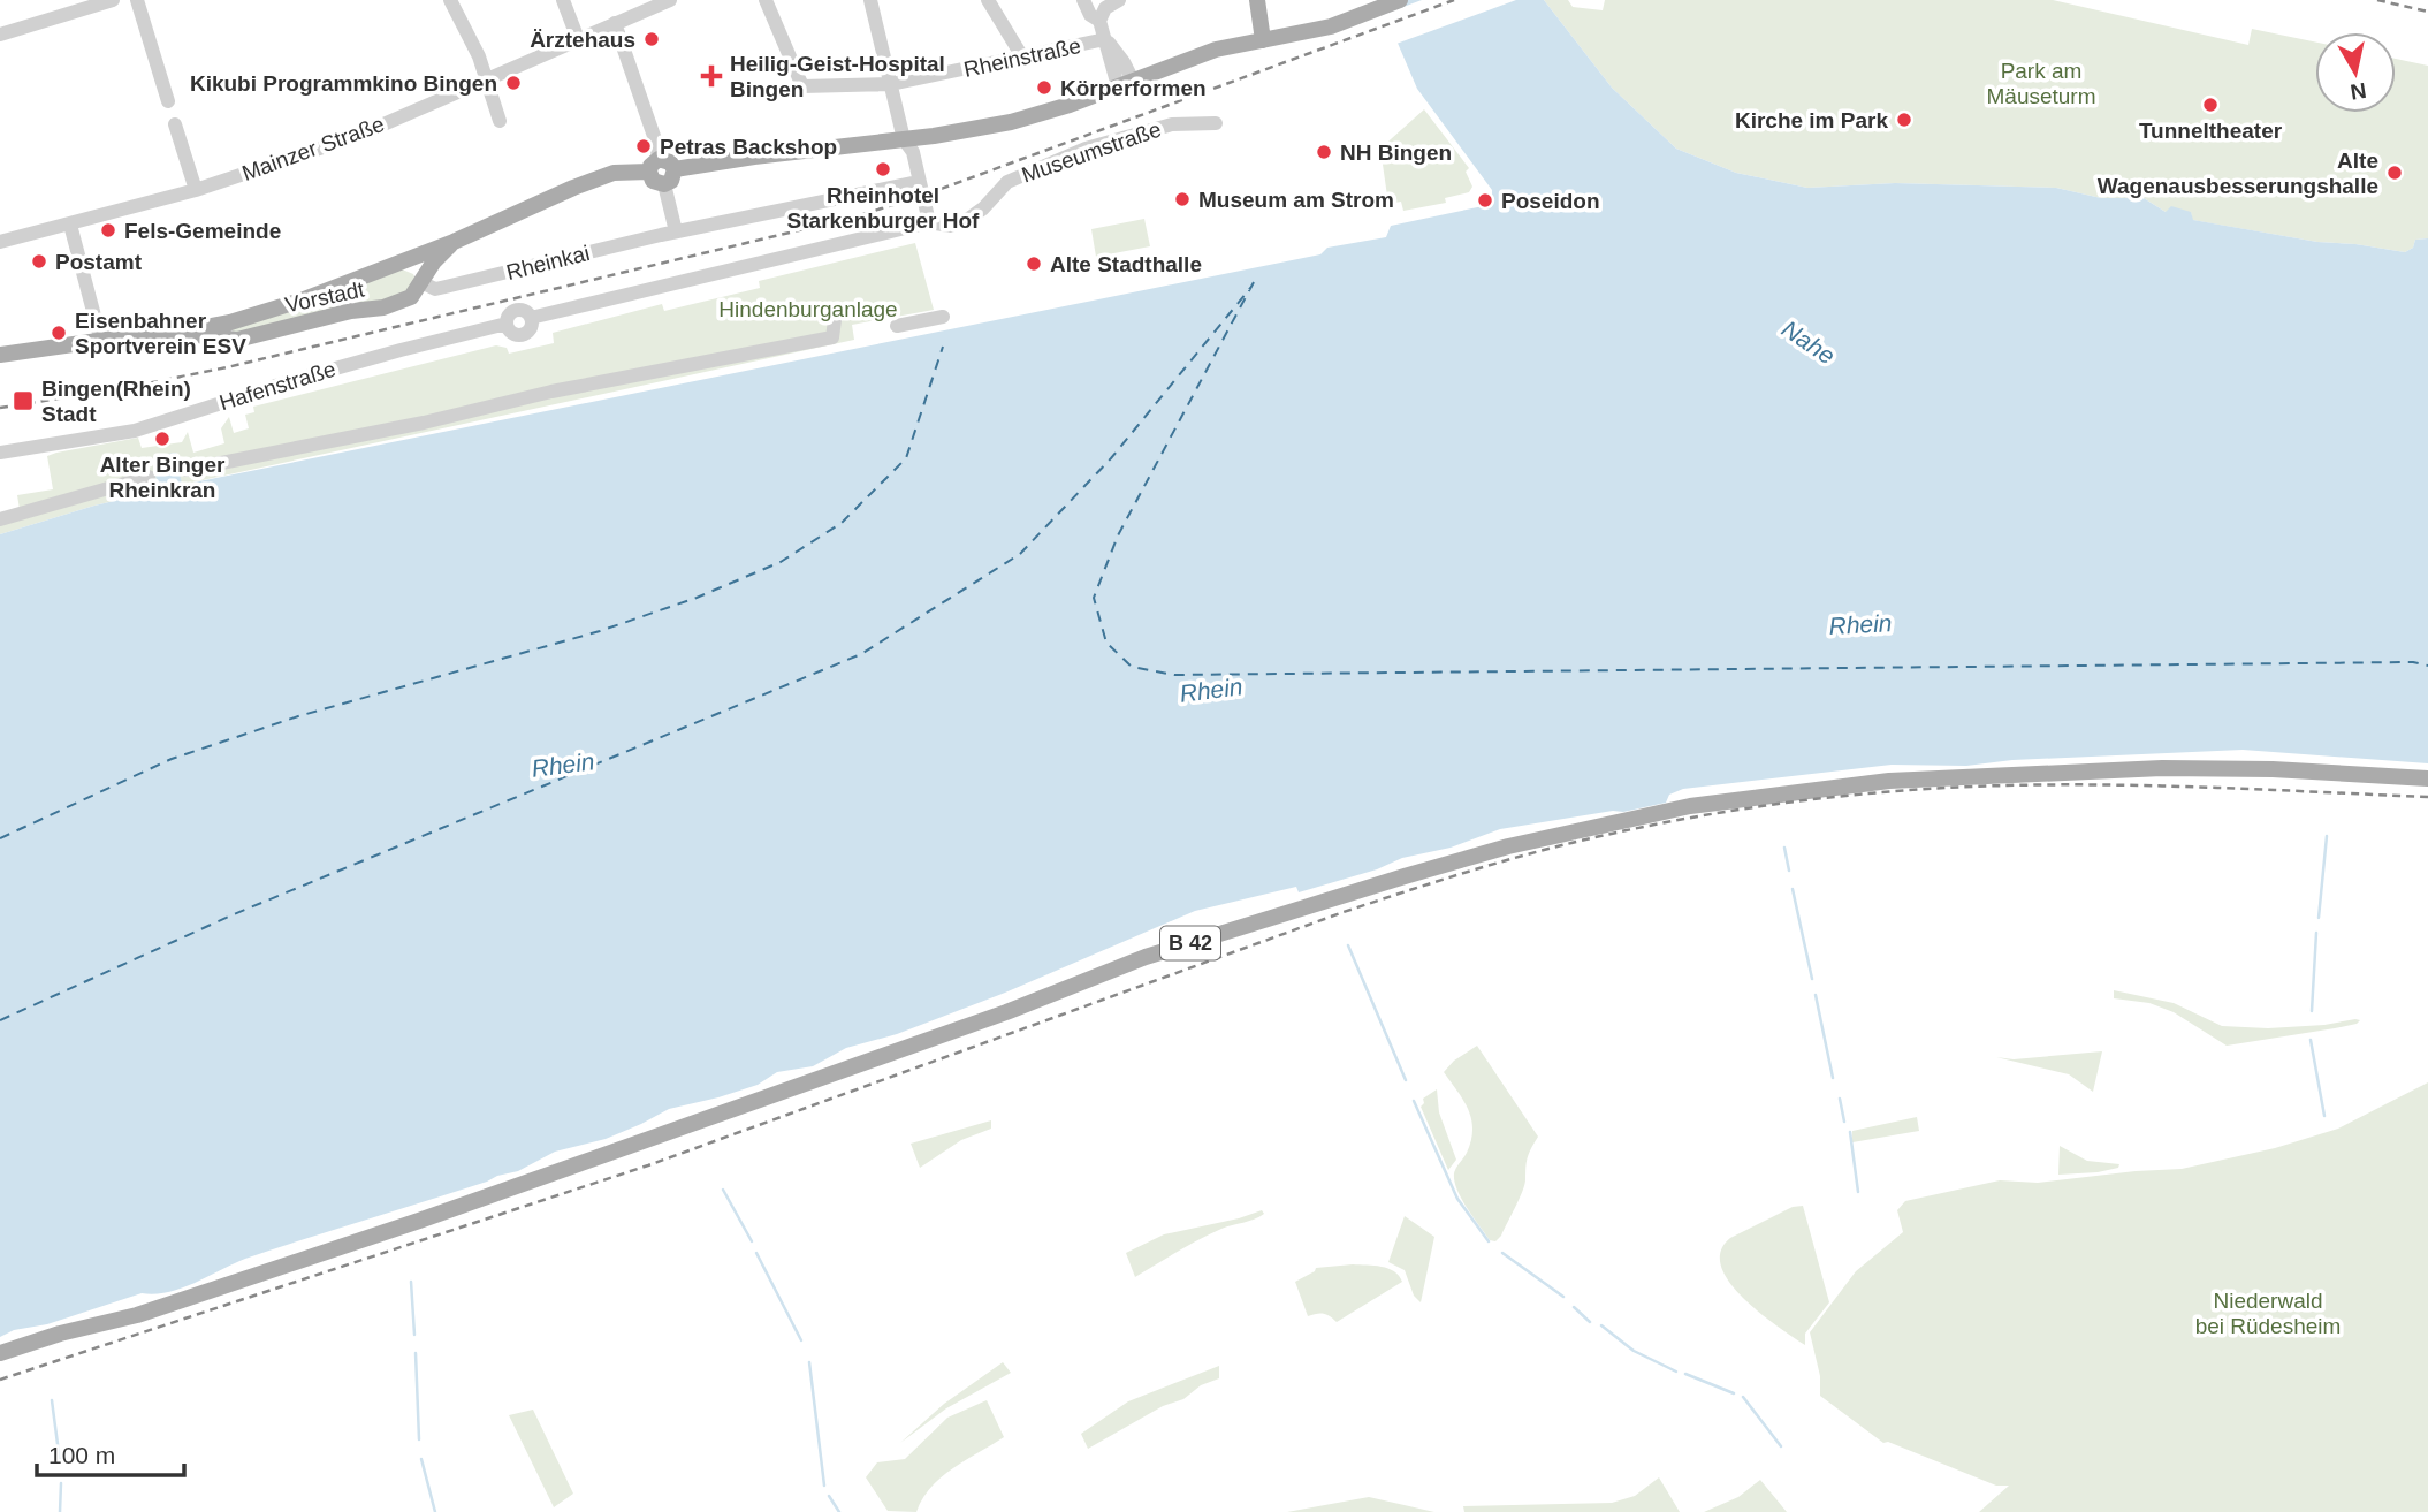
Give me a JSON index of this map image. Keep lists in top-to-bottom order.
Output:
{
  "streets": {
    "main road": ["Vorstadt", "B 42"],
    "street": [
      "Rheinstraße",
      "Mainzer Straße",
      "Museumstraße",
      "Rheinkai",
      "Hafenstraße"
    ]
  },
  "crossings": [
    ["Museumstraße", "Hafenstraße"],
    ["Rheinkai", "Vorstadt"]
  ],
  "water": ["Nahe", "Rhein"],
  "parks": ["Park am Mäuseturm", "Hindenburganlage", "Niederwald bei Rüdesheim"],
  "places": {
    "other": [
      "Ärztehaus",
      "Kikubi Programmkino Bingen",
      "Körperformen",
      "Tunneltheater",
      "Kirche im Park",
      "Petras Backshop",
      "NH Bingen",
      "Rheinhotel Starkenburger Hof",
      "Alte Wagenausbesserungshalle",
      "Museum am Strom",
      "Poseidon",
      "Fels-Gemeinde",
      "Postamt",
      "Alte Stadthalle",
      "Eisenbahner Sportverein ESV",
      "Alter Binger Rheinkran"
    ],
    "health": ["Heilig-Geist-Hospital Bingen"],
    "transit": ["Bingen(Rhein) Stadt"]
  },
  "scale_bar": "100 m",
  "north": "bottom"
}
